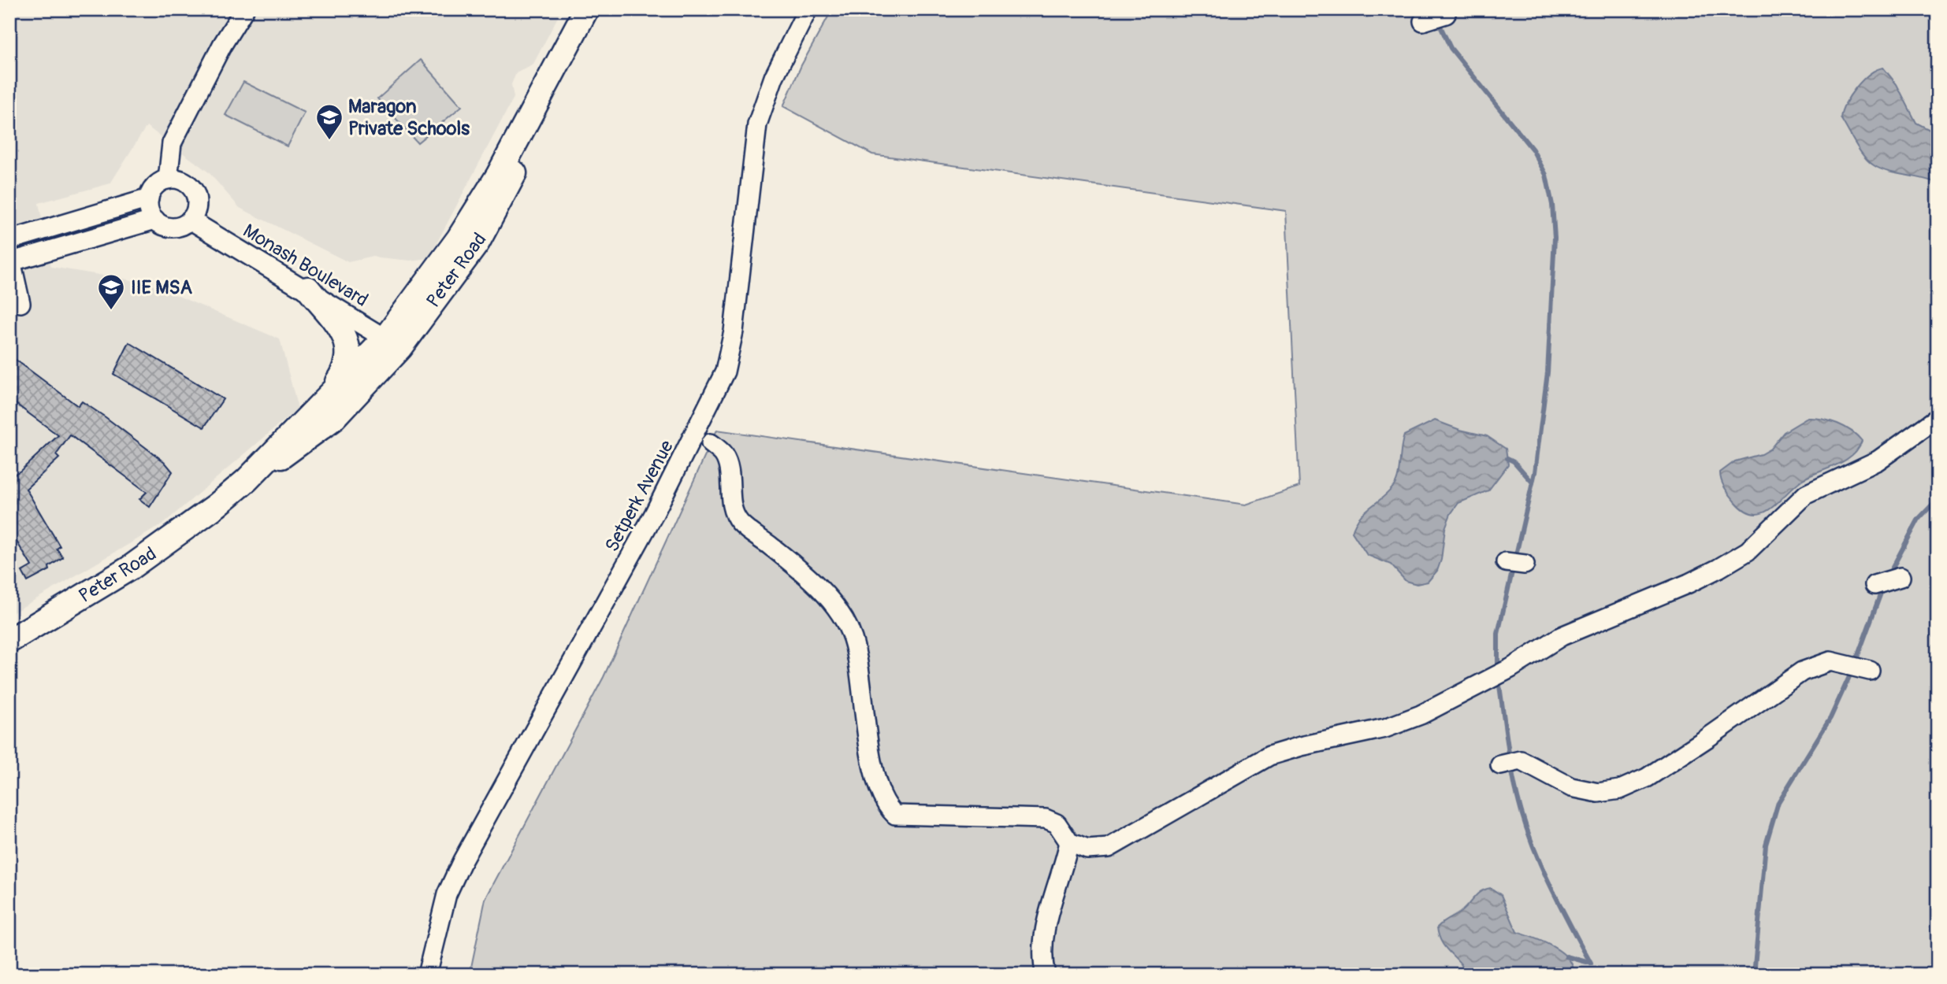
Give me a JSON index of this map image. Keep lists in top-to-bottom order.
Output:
{
  "streets": {
    "main road": ["Peter Road"],
    "street": ["Monash Boulevard", "Setperk Avenue"]
  },
  "crossings": [
    ["Monash Boulevard", "Peter Road"]
  ],
  "places": {
    "school or university": ["Maragon Private Schools", "IIE MSA"]
  }
}
